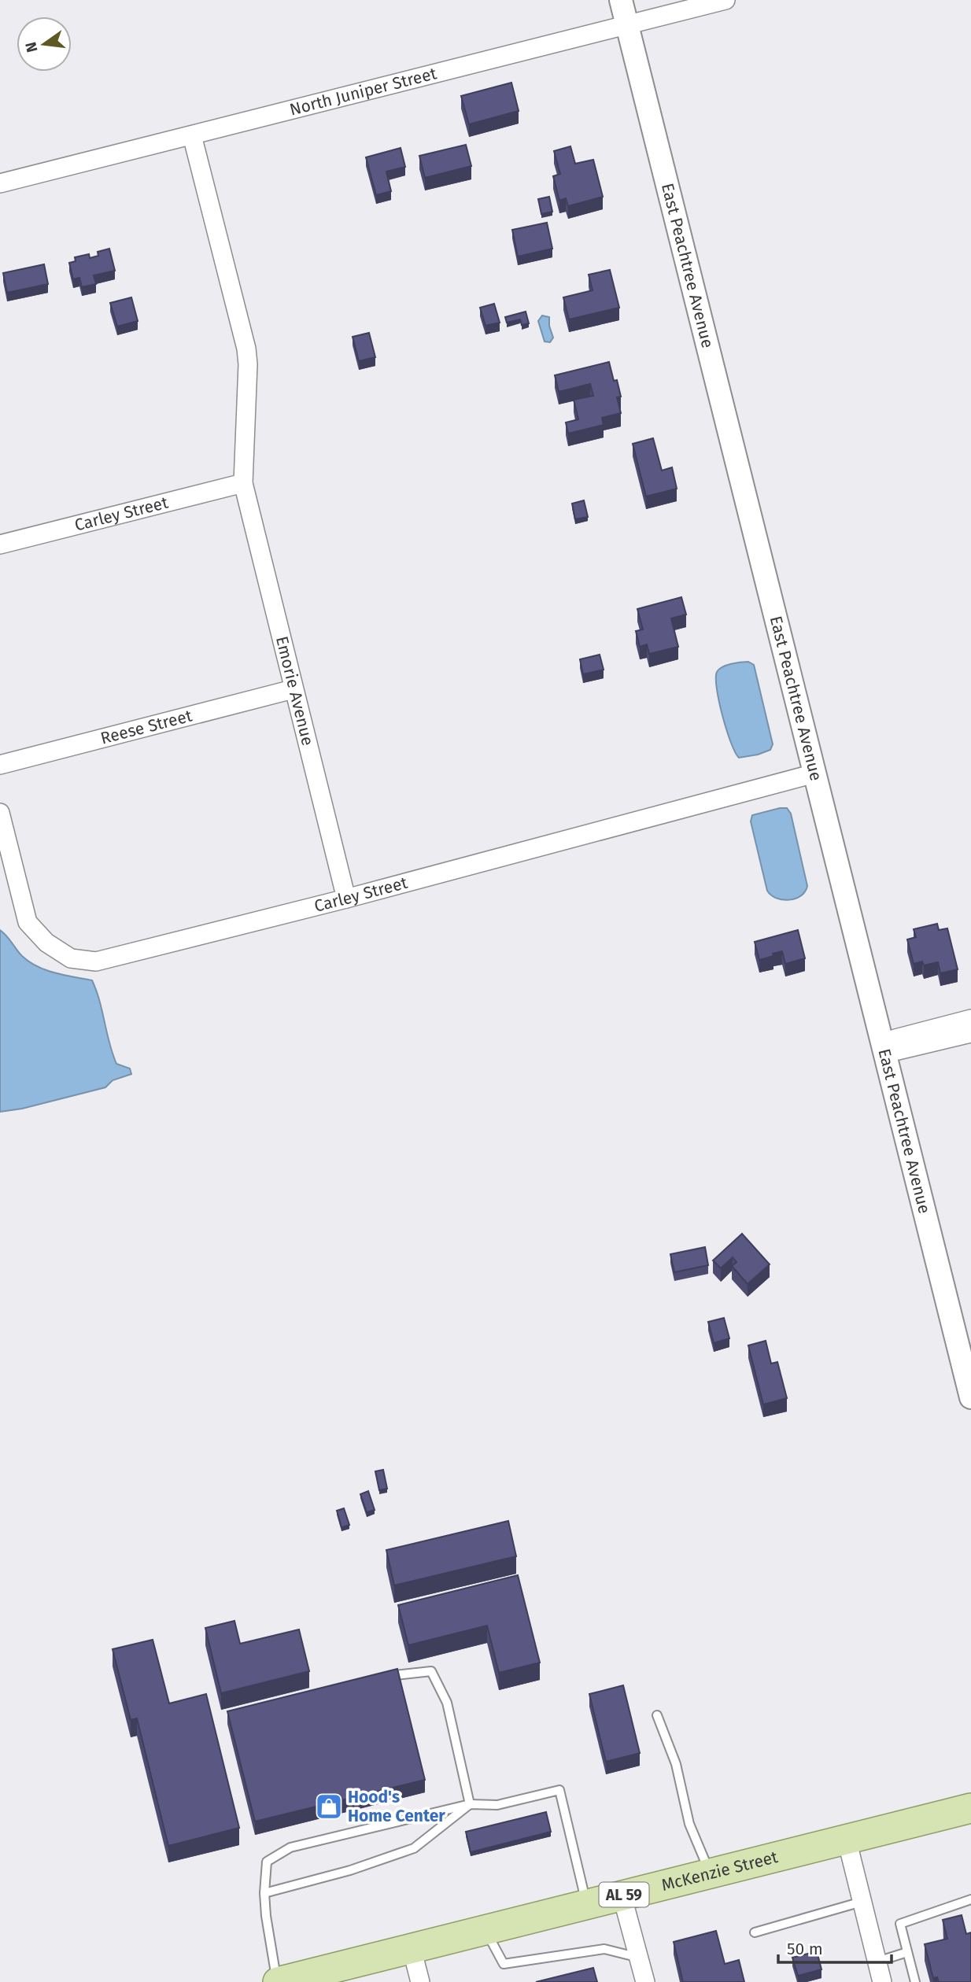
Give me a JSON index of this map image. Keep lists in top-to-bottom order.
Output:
{
  "streets": {
    "main road": ["McKenzie Street", "AL 59"],
    "street": [
      "North Juniper Street",
      "East Peachtree Avenue",
      "Carley Street",
      "Emorie Avenue",
      "Reese Street"
    ]
  },
  "crossings": [
    ["North Juniper Street", "East Peachtree Avenue"],
    ["North Juniper Street", "Emorie Avenue"],
    ["East Peachtree Avenue", "Carley Street"],
    ["Carley Street", "Emorie Avenue"],
    ["Emorie Avenue", "Reese Street"]
  ],
  "places": {
    "shop": ["Hood's Home Center"]
  },
  "scale_bar": "50 m",
  "north": "left"
}
